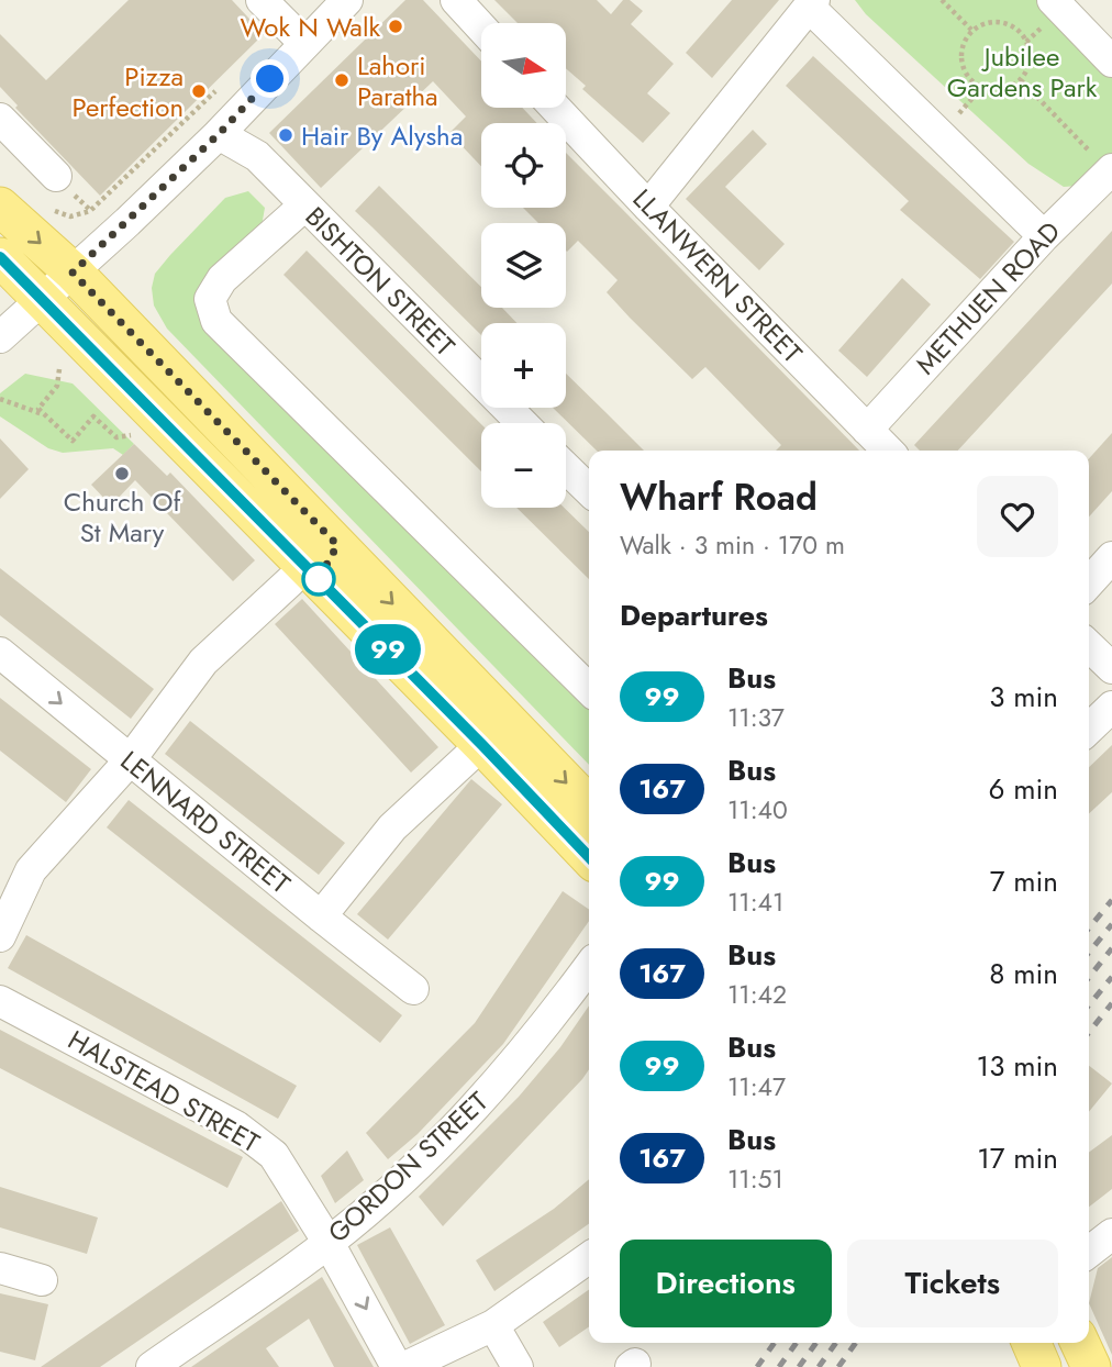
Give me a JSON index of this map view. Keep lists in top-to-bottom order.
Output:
{
  "streets": {
    "street": [
      "LLANWERN STREET",
      "BISHTON STREET",
      "METHUEN ROAD",
      "LENNARD STREET",
      "HALSTEAD STREET",
      "GORDON STREET"
    ]
  },
  "crossings": [
    ["LLANWERN STREET", "METHUEN ROAD"],
    ["HALSTEAD STREET", "GORDON STREET"]
  ],
  "parks": ["Jubilee Gardens Park"],
  "places": [
    "Wok N Walk",
    "Lahori Paratha",
    "Pizza Perfection",
    "Hair By Alysha",
    "Church Of St Mary"
  ],
  "lines": ["bus line 99"],
  "north": "right",
  "page": {
    "on_map": "99",
    "map_buttons": ["+", "−"],
    "heading": [
      ["Wharf Road", "Walk · 3 min · 170 m"],
      "Departures"
    ],
    "list": [
      {
        "mark": "99",
        "name": "Bus",
        "note": "11:37",
        "value": "3 min"
      },
      {
        "mark": "167",
        "name": "Bus",
        "note": "11:40",
        "value": "6 min"
      },
      {
        "mark": "99",
        "name": "Bus",
        "note": "11:41",
        "value": "7 min"
      },
      {
        "mark": "167",
        "name": "Bus",
        "note": "11:42",
        "value": "8 min"
      },
      {
        "mark": "99",
        "name": "Bus",
        "note": "11:47",
        "value": "13 min"
      },
      {
        "mark": "167",
        "name": "Bus",
        "note": "11:51",
        "value": "17 min"
      }
    ],
    "buttons": ["Directions", "Tickets"]
  }
}
